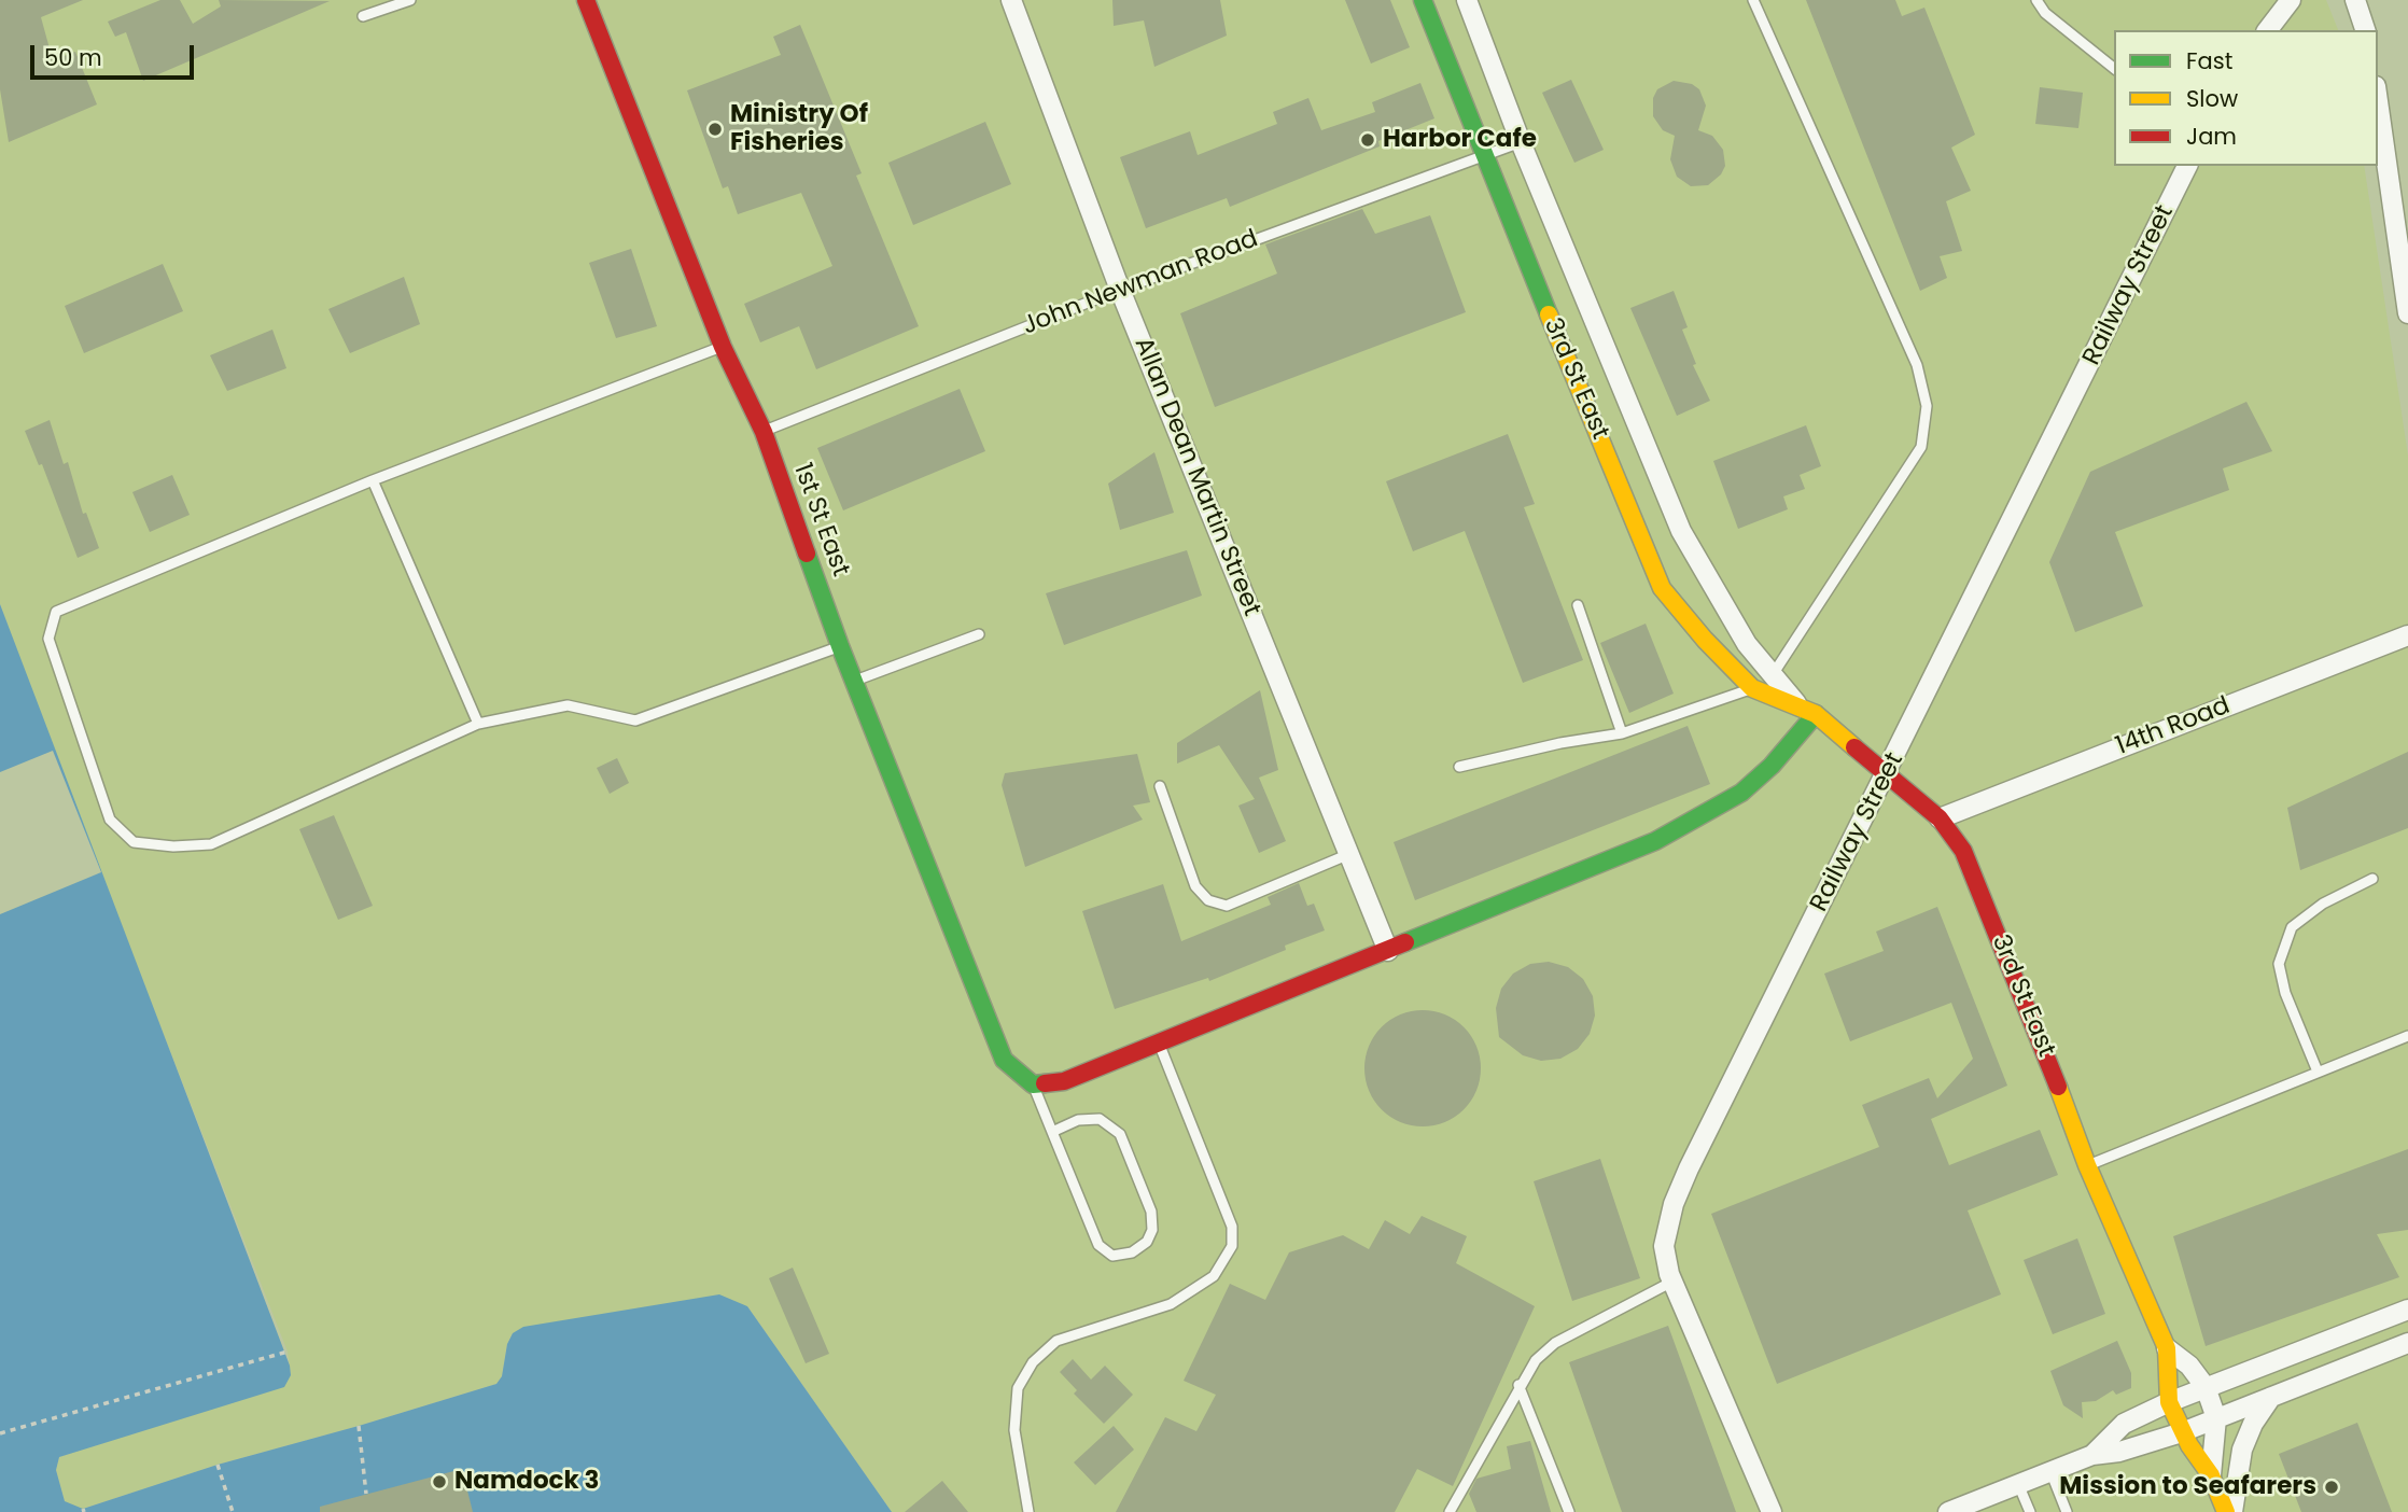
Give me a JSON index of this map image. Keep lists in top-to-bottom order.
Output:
{
  "streets": {
    "street": [
      "Railway Street",
      "3rd St East",
      "Allan Dean Martin Street",
      "1st St East",
      "14th Road"
    ],
    "lane": ["John Newman Road"]
  },
  "crossings": [
    ["John Newman Road", "3rd St East"],
    ["John Newman Road", "Allan Dean Martin Street"],
    ["John Newman Road", "1st St East"],
    ["Railway Street", "3rd St East"],
    ["3rd St East", "14th Road"]
  ],
  "places": [
    "Ministry Of Fisheries",
    "Harbor Cafe",
    "Namdock 3",
    "Mission to Seafarers"
  ],
  "legend": ["Fast", "Slow", "Jam"],
  "scale_bar": "50 m"
}
